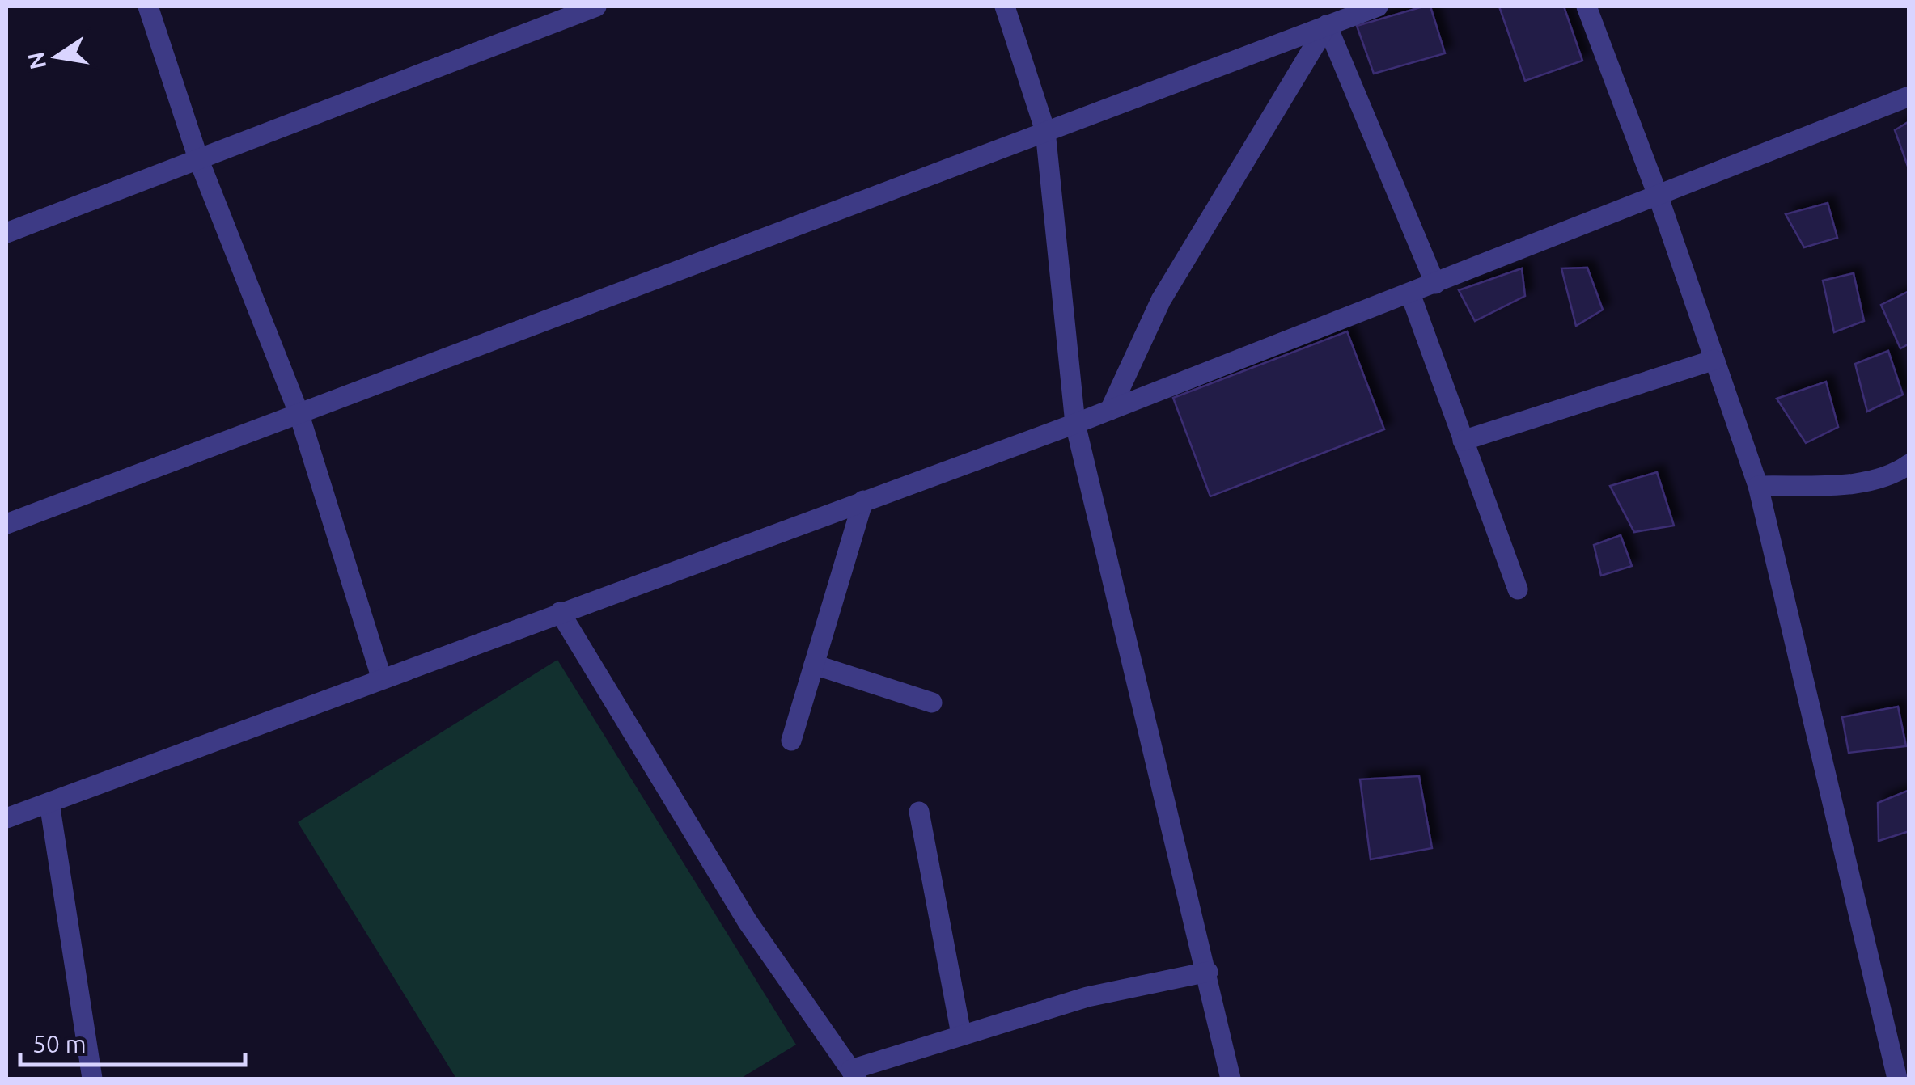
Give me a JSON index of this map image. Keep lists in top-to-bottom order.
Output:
{
  "scale_bar": "50 m",
  "north": "left"
}
